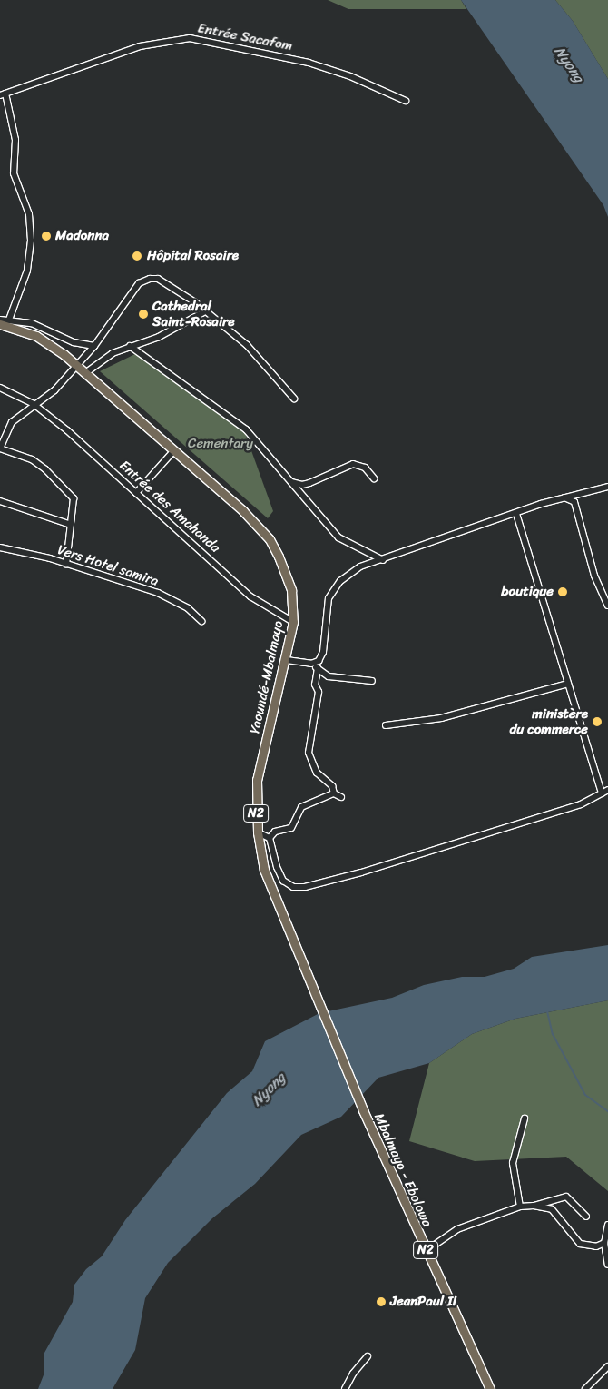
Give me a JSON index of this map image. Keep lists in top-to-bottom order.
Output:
{
  "streets": {
    "highway": ["Yaoundé-Mbalmayo", "N2", "Mbalmayo - Ebolowa"],
    "street": ["Entrée Sacafom", "Entrée des Amahanda", "Vers Hotel samira"]
  },
  "crossings": [
    ["Entrée des Amahanda", "Yaoundé-Mbalmayo"],
    ["Yaoundé-Mbalmayo", "Mbalmayo - Ebolowa"]
  ],
  "water": ["Nyong"],
  "parks": ["Cementary"],
  "places": [
    "Madonna",
    "Hôpital Rosaire",
    "Cathedral Saint-Rosaire",
    "boutique",
    "ministère du commerce",
    "JeanPaul II"
  ]
}
